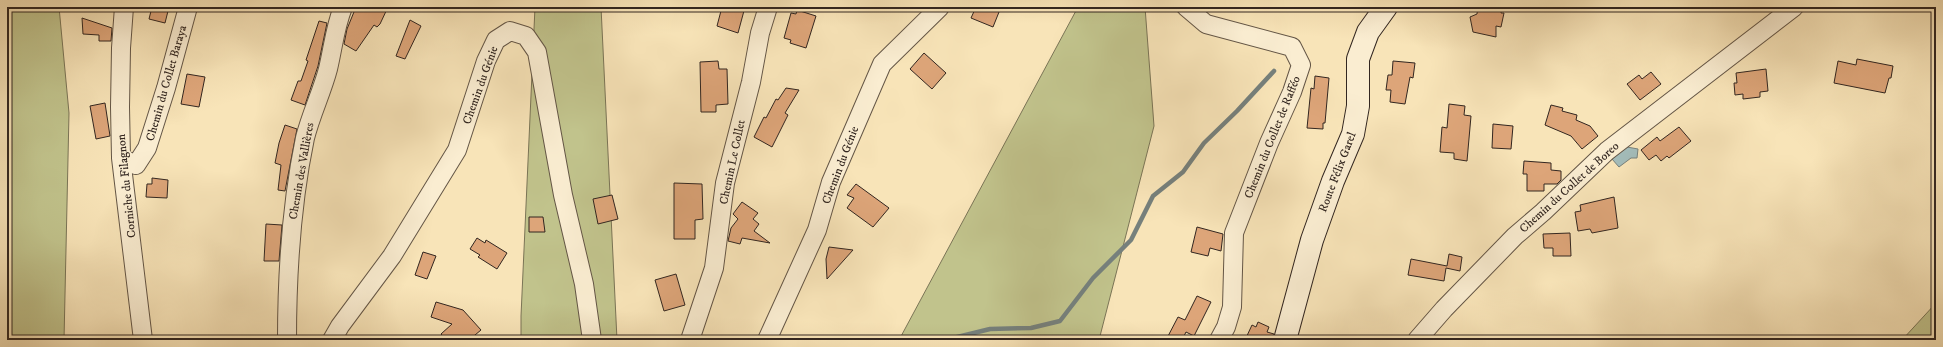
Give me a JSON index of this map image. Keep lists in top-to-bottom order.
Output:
{
  "streets": {
    "street": [
      "Chemin du Collet Baraya",
      "Chemin du Génie",
      "Chemin du Collet de Rafféo",
      "Chemin Le Collet",
      "Chemin des Vallières",
      "Route Félix Garel",
      "Corniche du Filagnon",
      "Chemin du Collet de Boreo"
    ]
  },
  "crossings": [
    ["Chemin du Collet Baraya", "Corniche du Filagnon"]
  ]
}
